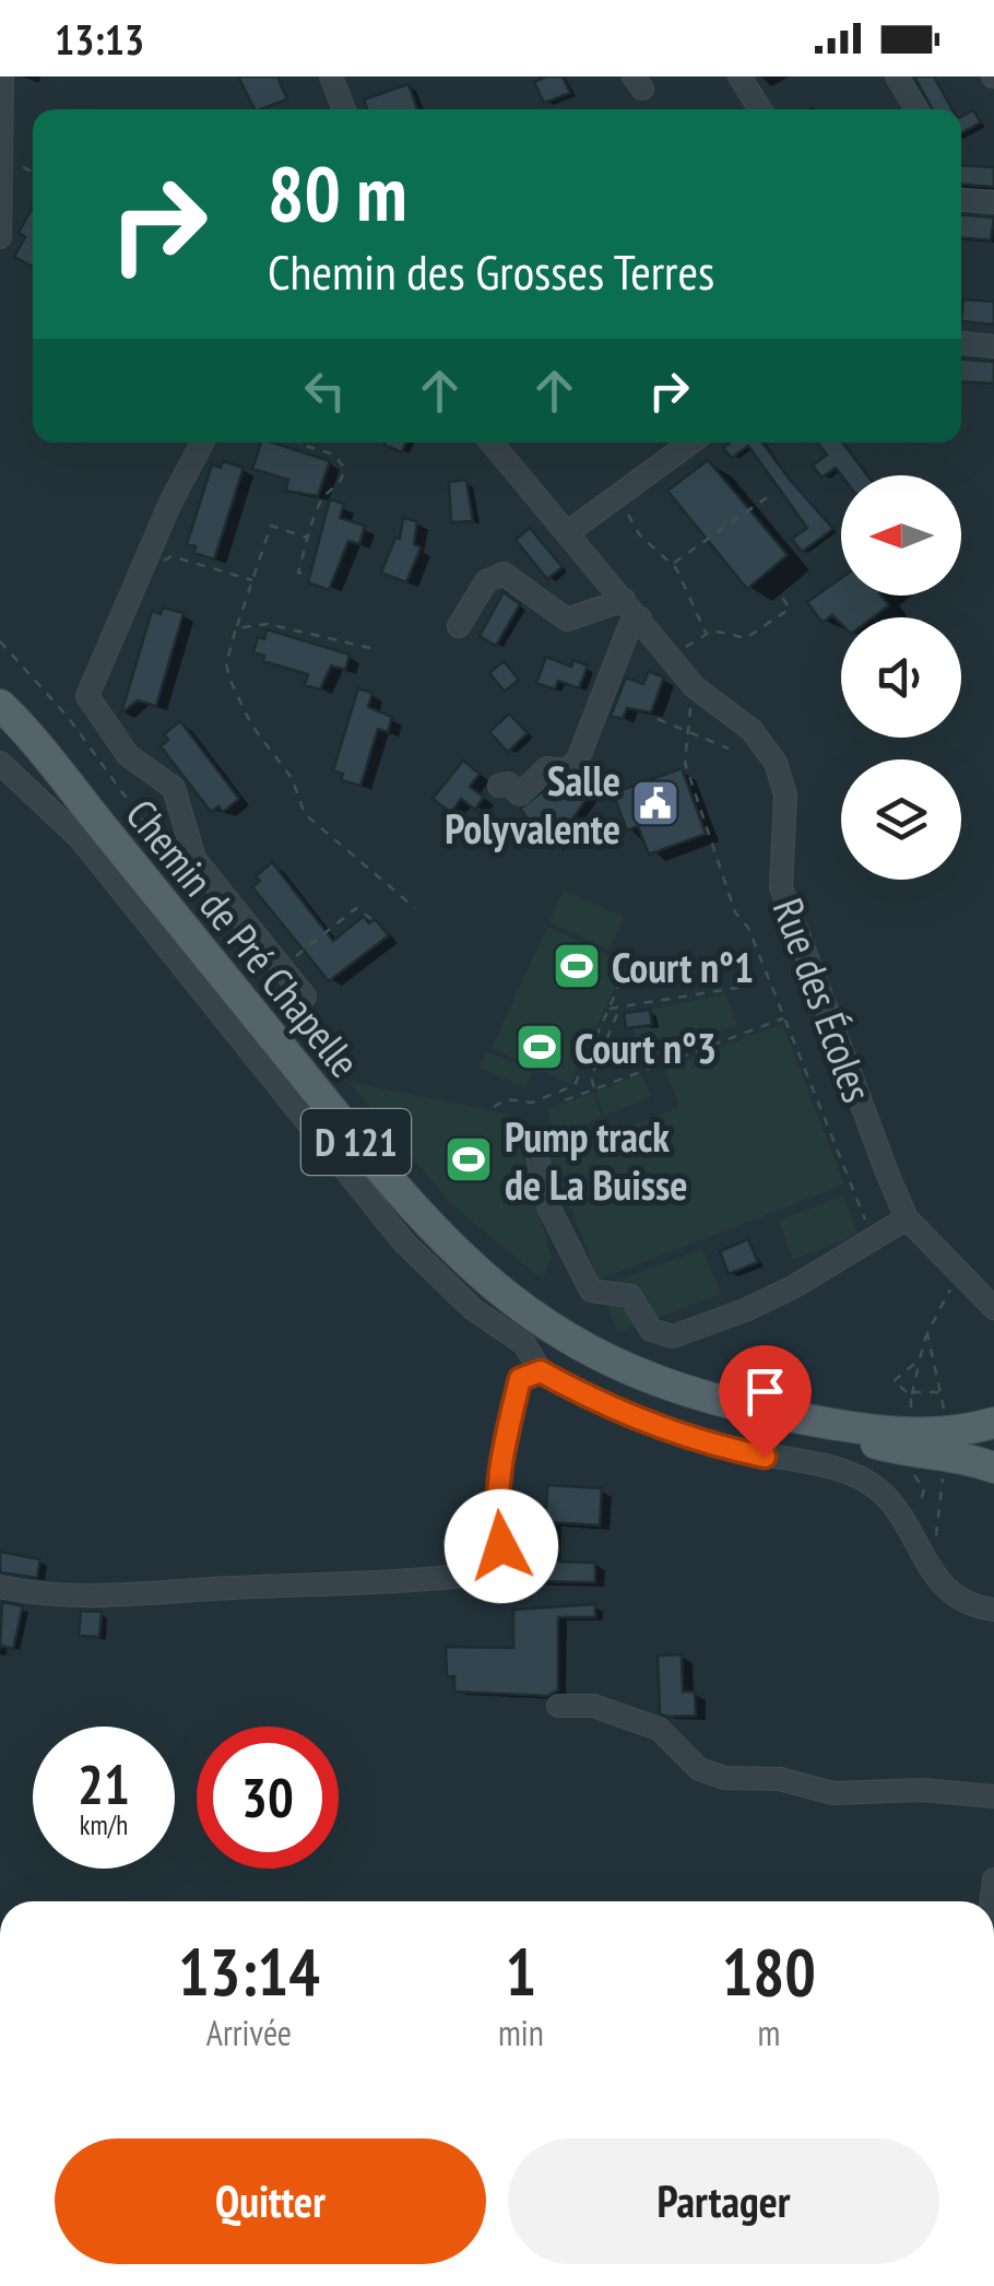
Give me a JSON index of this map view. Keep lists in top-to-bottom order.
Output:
{
  "streets": {
    "main road": ["Chemin de Pré Chapelle", "D 121"],
    "street": ["Rue des Écoles"]
  },
  "places": {
    "public building": ["Salle Polyvalente"],
    "sports": ["Court n°1", "Court n°3", "Pump track de La Buisse"]
  },
  "north": "left",
  "page": {
    "status": "13:13",
    "turn": ["80 m", "Chemin des Grosses Terres"],
    "speed": "21 km/h",
    "limit": "30",
    "eta": [
      "13:14",
      "Arrivée",
      "1",
      "min",
      "180",
      "m"
    ],
    "buttons": ["Quitter", "Partager"]
  }
}
